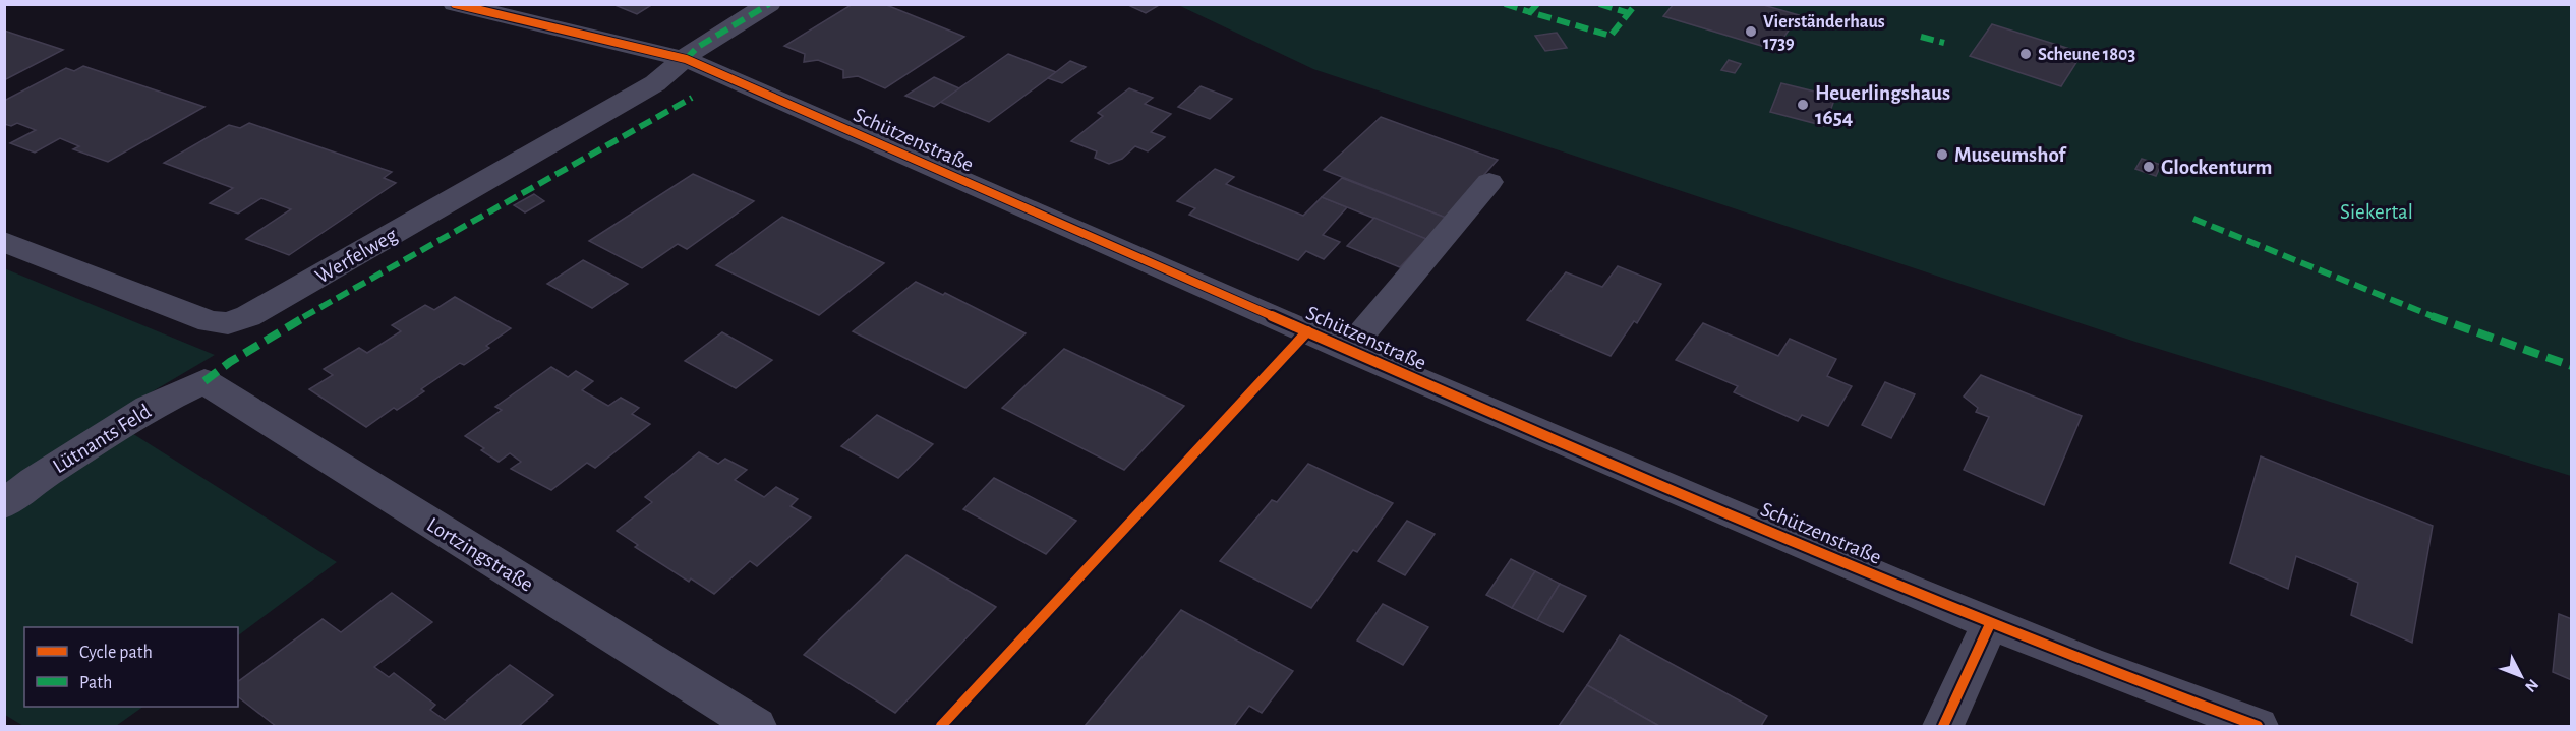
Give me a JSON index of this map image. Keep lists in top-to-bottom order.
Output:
{
  "streets": {
    "street": [
      "Schützenstraße",
      "Werfelweg",
      "Lütnants Feld",
      "Lortzingstraße"
    ]
  },
  "crossings": [
    ["Schützenstraße", "Werfelweg"],
    ["Lütnants Feld", "Lortzingstraße"]
  ],
  "parks": ["Siekertal"],
  "places": [
    "Vierständerhaus 1739",
    "Scheune 1803",
    "Heuerlingshaus 1654",
    "Museumshof",
    "Glockenturm"
  ],
  "legend": ["Cycle path", "Path"],
  "north": "bottom right"
}
